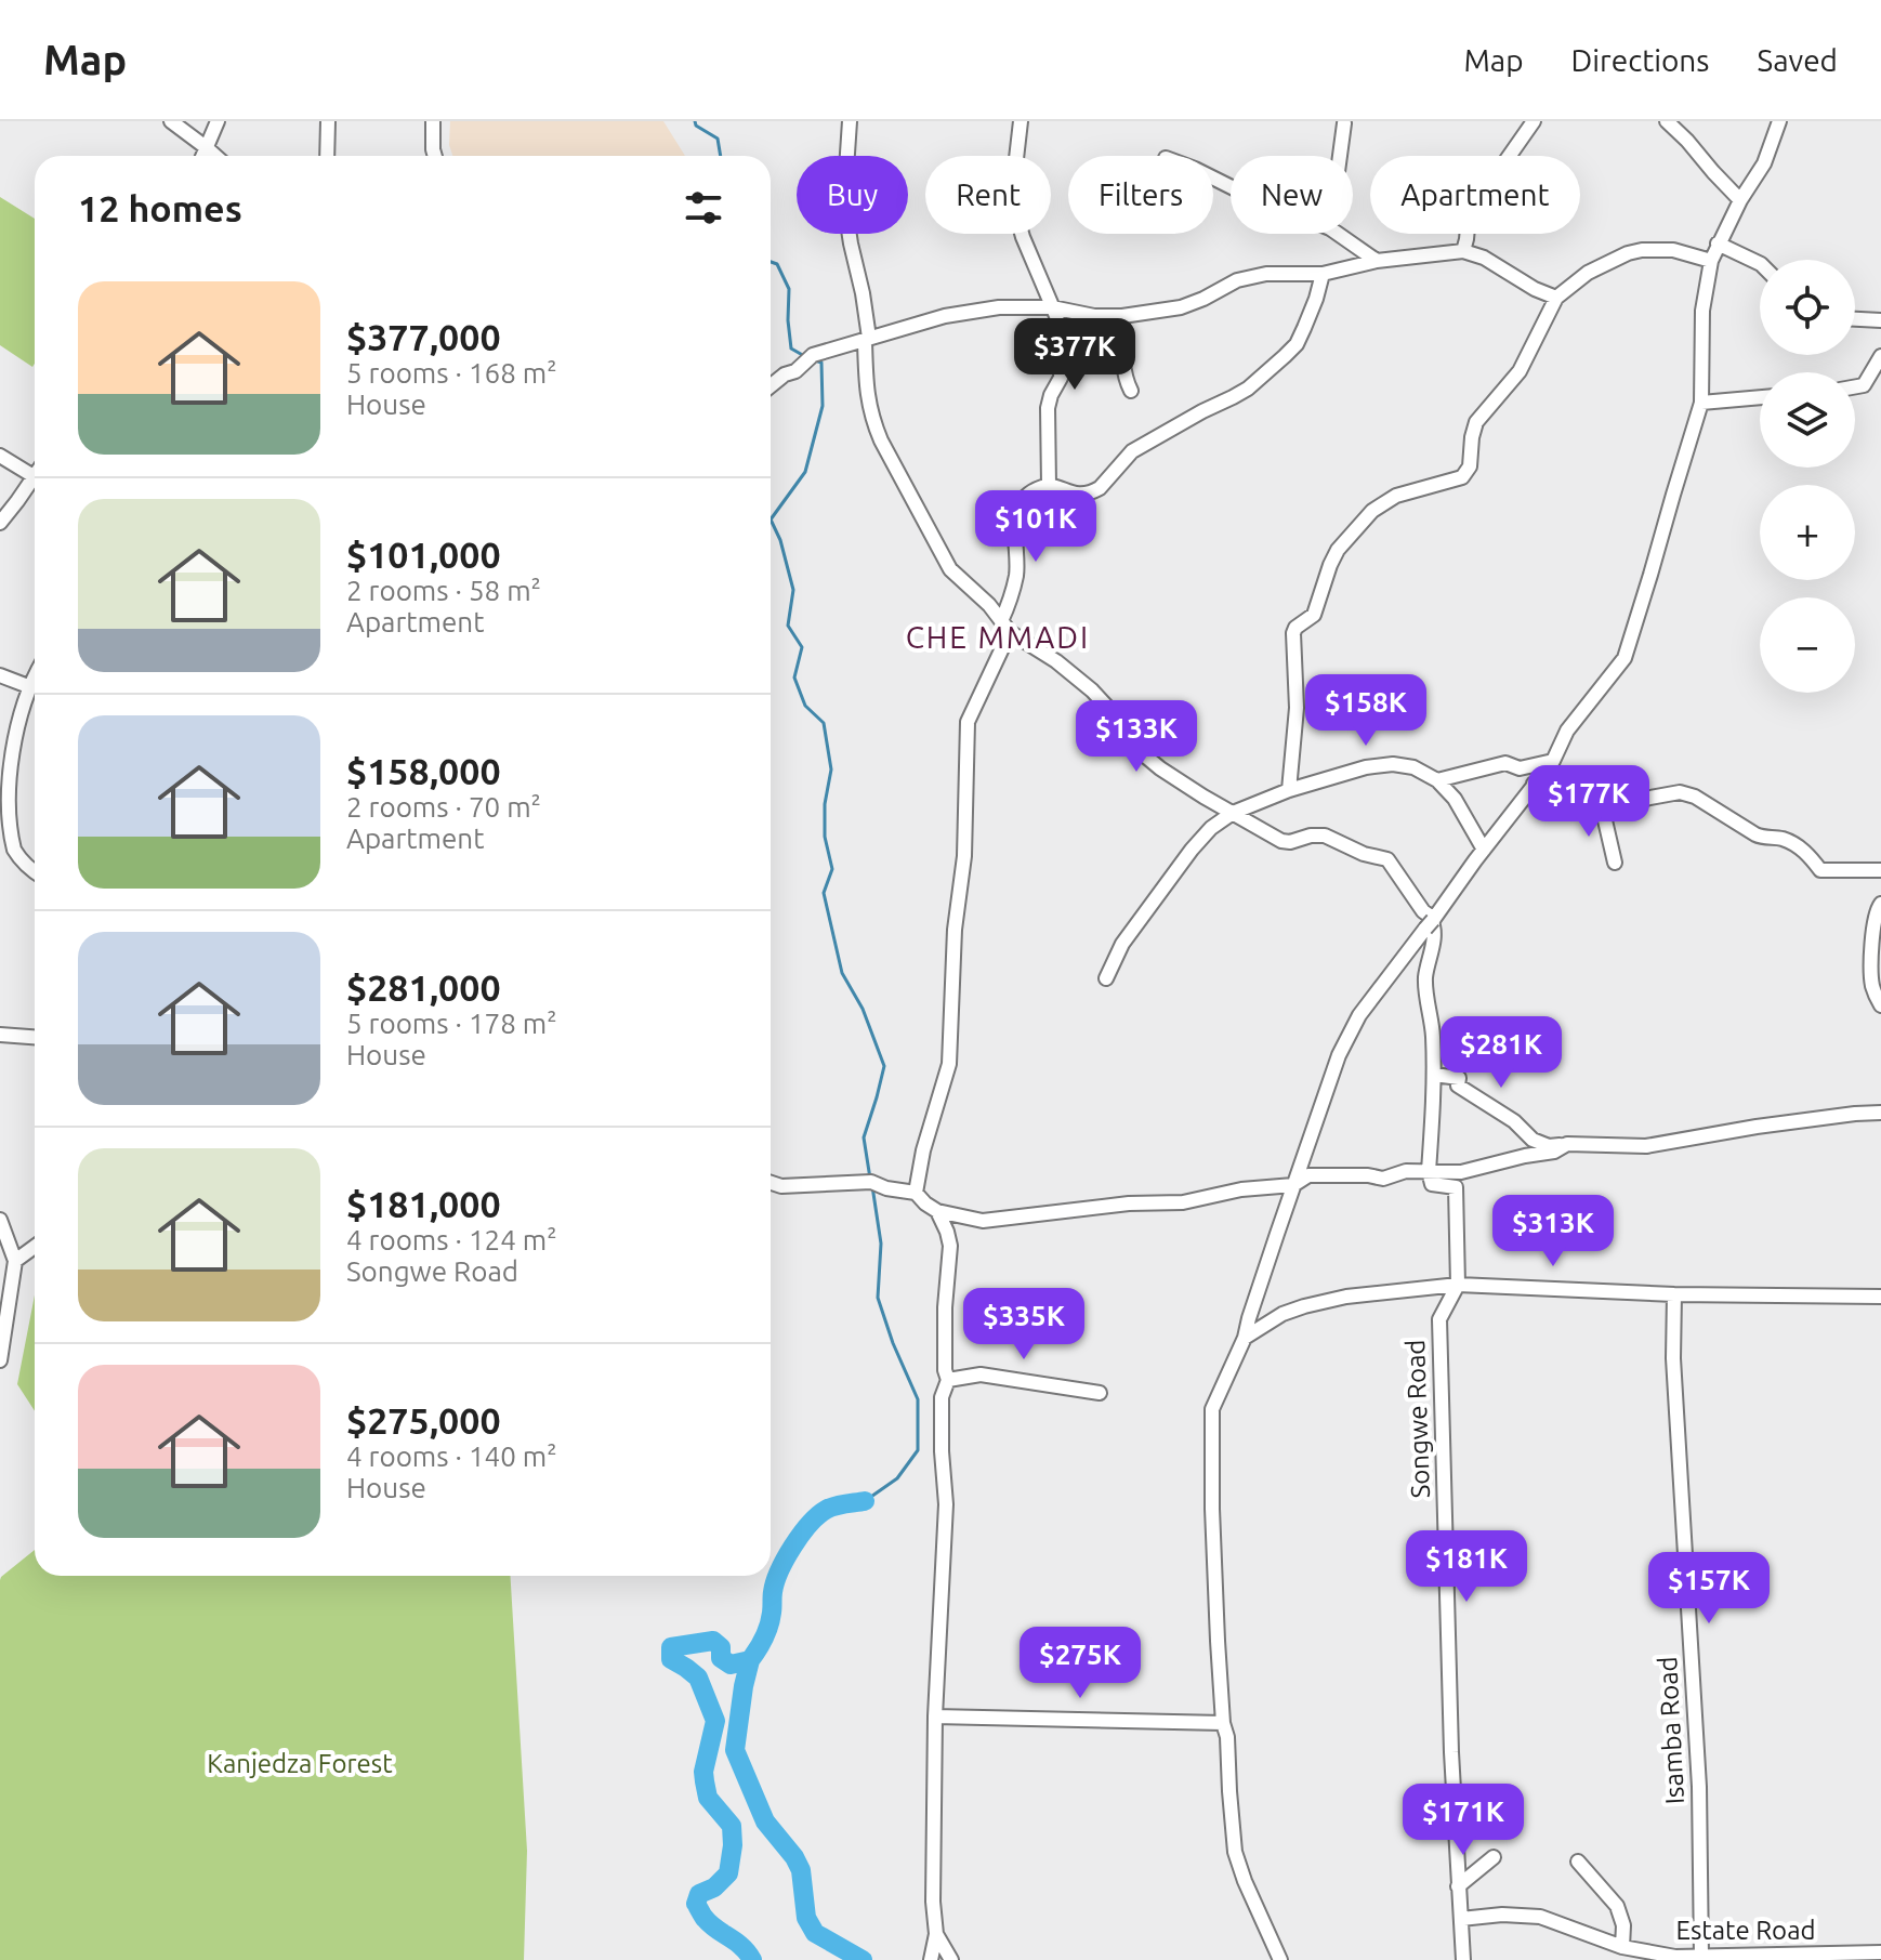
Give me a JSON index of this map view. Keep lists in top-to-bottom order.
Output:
{
  "streets": {
    "street": ["Songwe Road", "Isamba Road", "Estate Road"]
  },
  "crossings": [
    ["Songwe Road", "Estate Road"],
    ["Isamba Road", "Estate Road"]
  ],
  "districts": ["CHE MMADI"],
  "parks": ["Kanjedza Forest"],
  "page": {
    "header": "Map",
    "nav": ["Map", "Directions", "Saved"],
    "chip": [
      "Buy",
      "Rent",
      "Filters",
      "New",
      "Apartment"
    ],
    "heading": "12 homes",
    "map_buttons": ["+", "−"],
    "list": [
      {
        "name": "$377,000",
        "note": "5 rooms · 168 m² · House"
      },
      {
        "name": "$101,000",
        "note": "2 rooms · 58 m² · Apartment"
      },
      {
        "name": "$158,000",
        "note": "2 rooms · 70 m² · Apartment"
      },
      {
        "name": "$281,000",
        "note": "5 rooms · 178 m² · House"
      },
      {
        "name": "$181,000",
        "note": "4 rooms · 124 m² · Songwe Road"
      },
      {
        "name": "$275,000",
        "note": "4 rooms · 140 m² · House"
      }
    ],
    "price": [
      "$377K",
      "$101K",
      "$158K",
      "$133K",
      "$177K",
      "$281K",
      "$313K",
      "$335K",
      "$181K",
      "$157K",
      "$275K",
      "$171K"
    ]
  }
}
